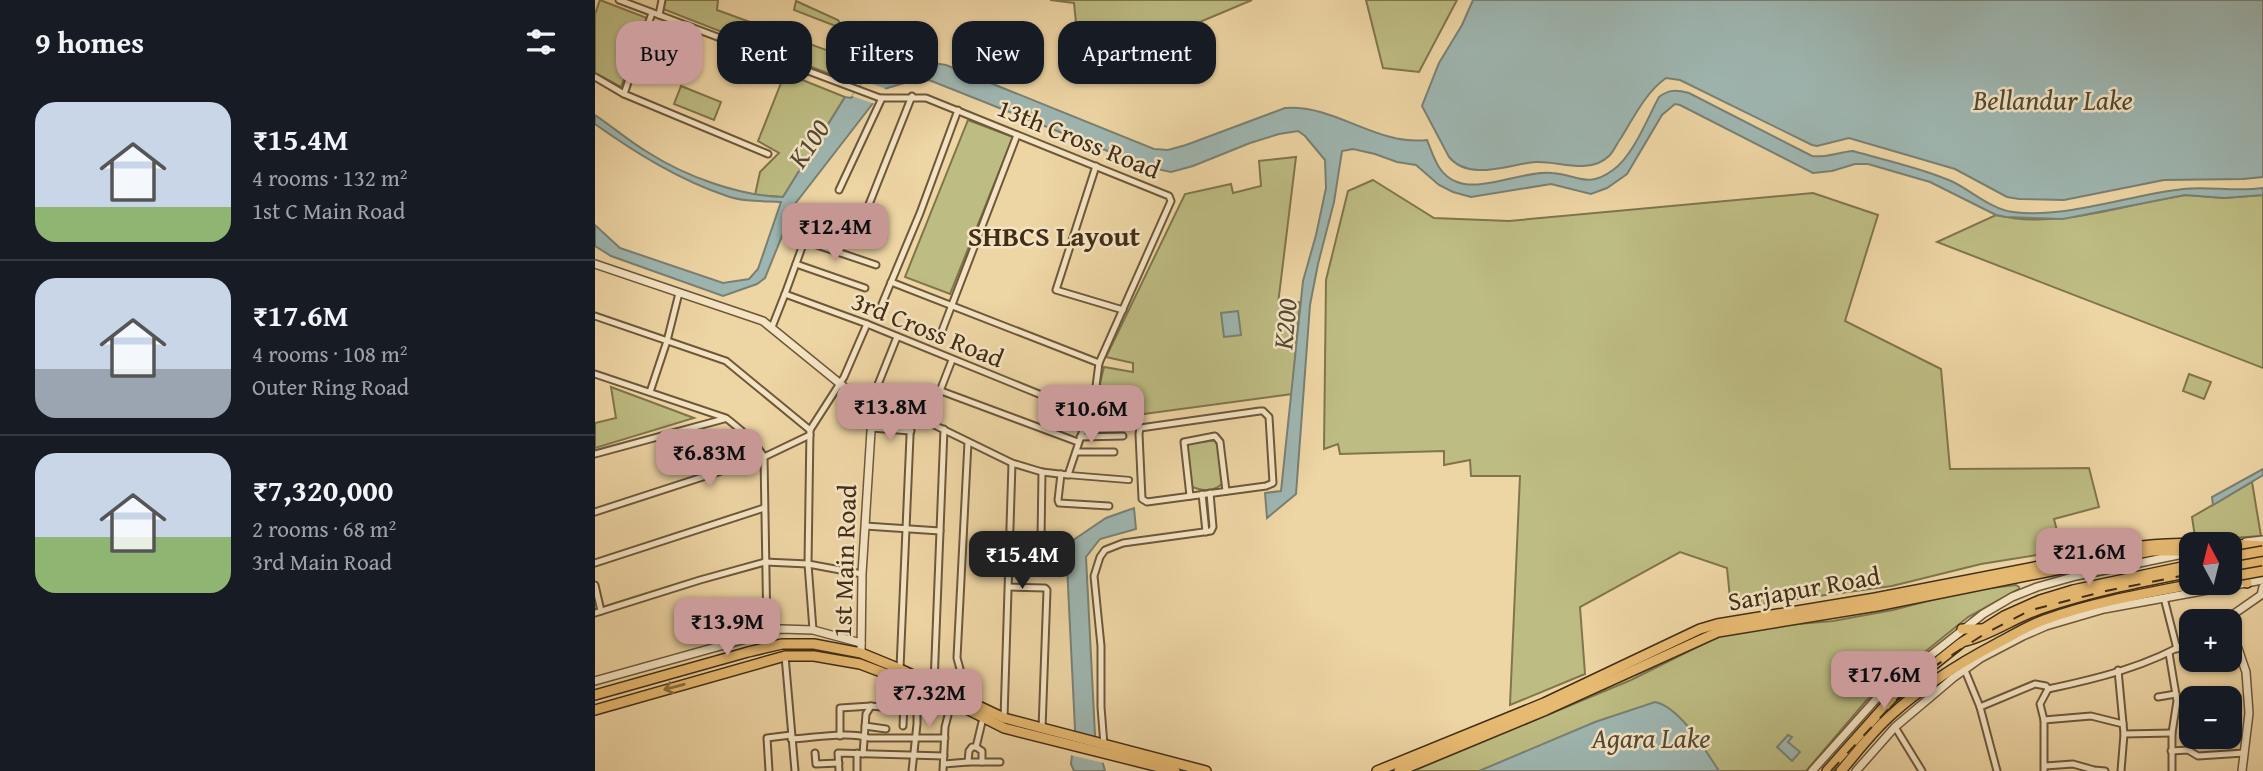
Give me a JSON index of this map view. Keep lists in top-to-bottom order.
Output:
{
  "streets": {
    "main road": ["Sarjapur Road"],
    "street": ["13th Cross Road", "3rd Cross Road", "1st Main Road"]
  },
  "crossings": [
    ["13th Cross Road", "3rd Cross Road"]
  ],
  "districts": ["SHBCS Layout"],
  "water": [
    "Bellandur Lake",
    "K100",
    "K200",
    "Agara Lake"
  ],
  "north": "top",
  "page": {
    "heading": "9 homes",
    "chip": [
      "Buy",
      "Rent",
      "Filters",
      "New",
      "Apartment"
    ],
    "list": [
      {
        "name": "₹15.4M",
        "note": "4 rooms · 132 m² · 1st C Main Road"
      },
      {
        "name": "₹17.6M",
        "note": "4 rooms · 108 m² · Outer Ring Road"
      },
      {
        "name": "₹7,320,000",
        "note": "2 rooms · 68 m² · 3rd Main Road"
      }
    ],
    "price": [
      "₹12.4M",
      "₹13.8M",
      "₹10.6M",
      "₹6.83M",
      "₹21.6M",
      "₹15.4M",
      "₹13.9M",
      "₹17.6M",
      "₹7.32M"
    ],
    "map_buttons": ["+", "−"]
  }
}
